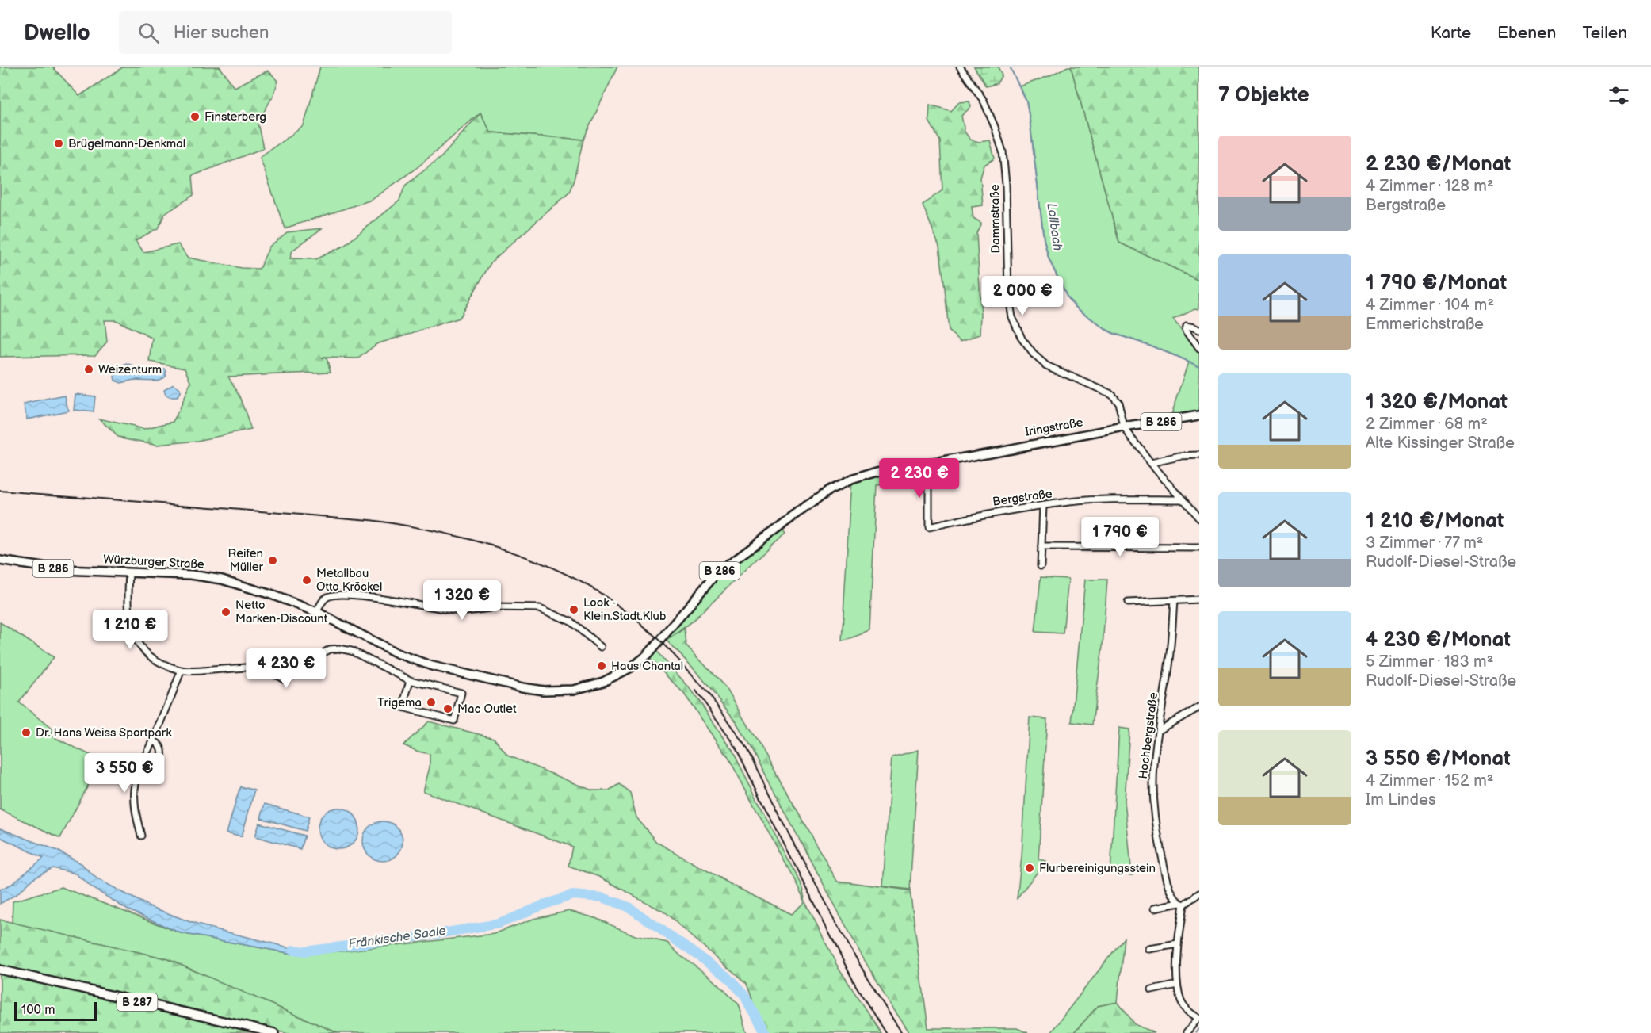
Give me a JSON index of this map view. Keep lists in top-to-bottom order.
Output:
{
  "streets": {
    "main road": [
      "B 286",
      "Iringstraße",
      "Würzburger Straße",
      "B 287"
    ],
    "street": ["Dammstraße", "Bergstraße", "Hochbergstraße"]
  },
  "crossings": [
    ["Dammstraße", "Iringstraße"],
    ["Iringstraße", "Bergstraße"],
    ["Iringstraße", "Würzburger Straße"]
  ],
  "water": ["Lollbach", "Fränkische Saale"],
  "places": [
    "Finsterberg",
    "Brügelmann-Denkmal",
    "Weizenturm",
    "Reifen Müller",
    "Metallbau Otto Kröckel",
    "Look - Klein.Stadt.Klub",
    "Netto Marken-Discount",
    "Haus Chantal",
    "Trigema",
    "Mac Outlet",
    "Dr. Hans Weiss Sportpark",
    "Flurbereinigungsstein"
  ],
  "scale_bar": "100 m",
  "page": {
    "header": "Dwello",
    "search": "Hier suchen",
    "nav": ["Karte", "Ebenen", "Teilen"],
    "heading": "7 Objekte",
    "list": [
      {
        "name": "2 230 €/Monat",
        "note": "4 Zimmer · 128 m² · Bergstraße"
      },
      {
        "name": "1 790 €/Monat",
        "note": "4 Zimmer · 104 m² · Emmerichstraße"
      },
      {
        "name": "1 320 €/Monat",
        "note": "2 Zimmer · 68 m² · Alte Kissinger Straße"
      },
      {
        "name": "1 210 €/Monat",
        "note": "3 Zimmer · 77 m² · Rudolf-Diesel-Straße"
      },
      {
        "name": "4 230 €/Monat",
        "note": "5 Zimmer · 183 m² · Rudolf-Diesel-Straße"
      },
      {
        "name": "3 550 €/Monat",
        "note": "4 Zimmer · 152 m² · Im Lindes"
      }
    ],
    "price": [
      "2 000 €",
      "2 230 €",
      "1 790 €",
      "1 320 €",
      "1 210 €",
      "4 230 €",
      "3 550 €"
    ],
    "scale": "100 m"
  }
}
